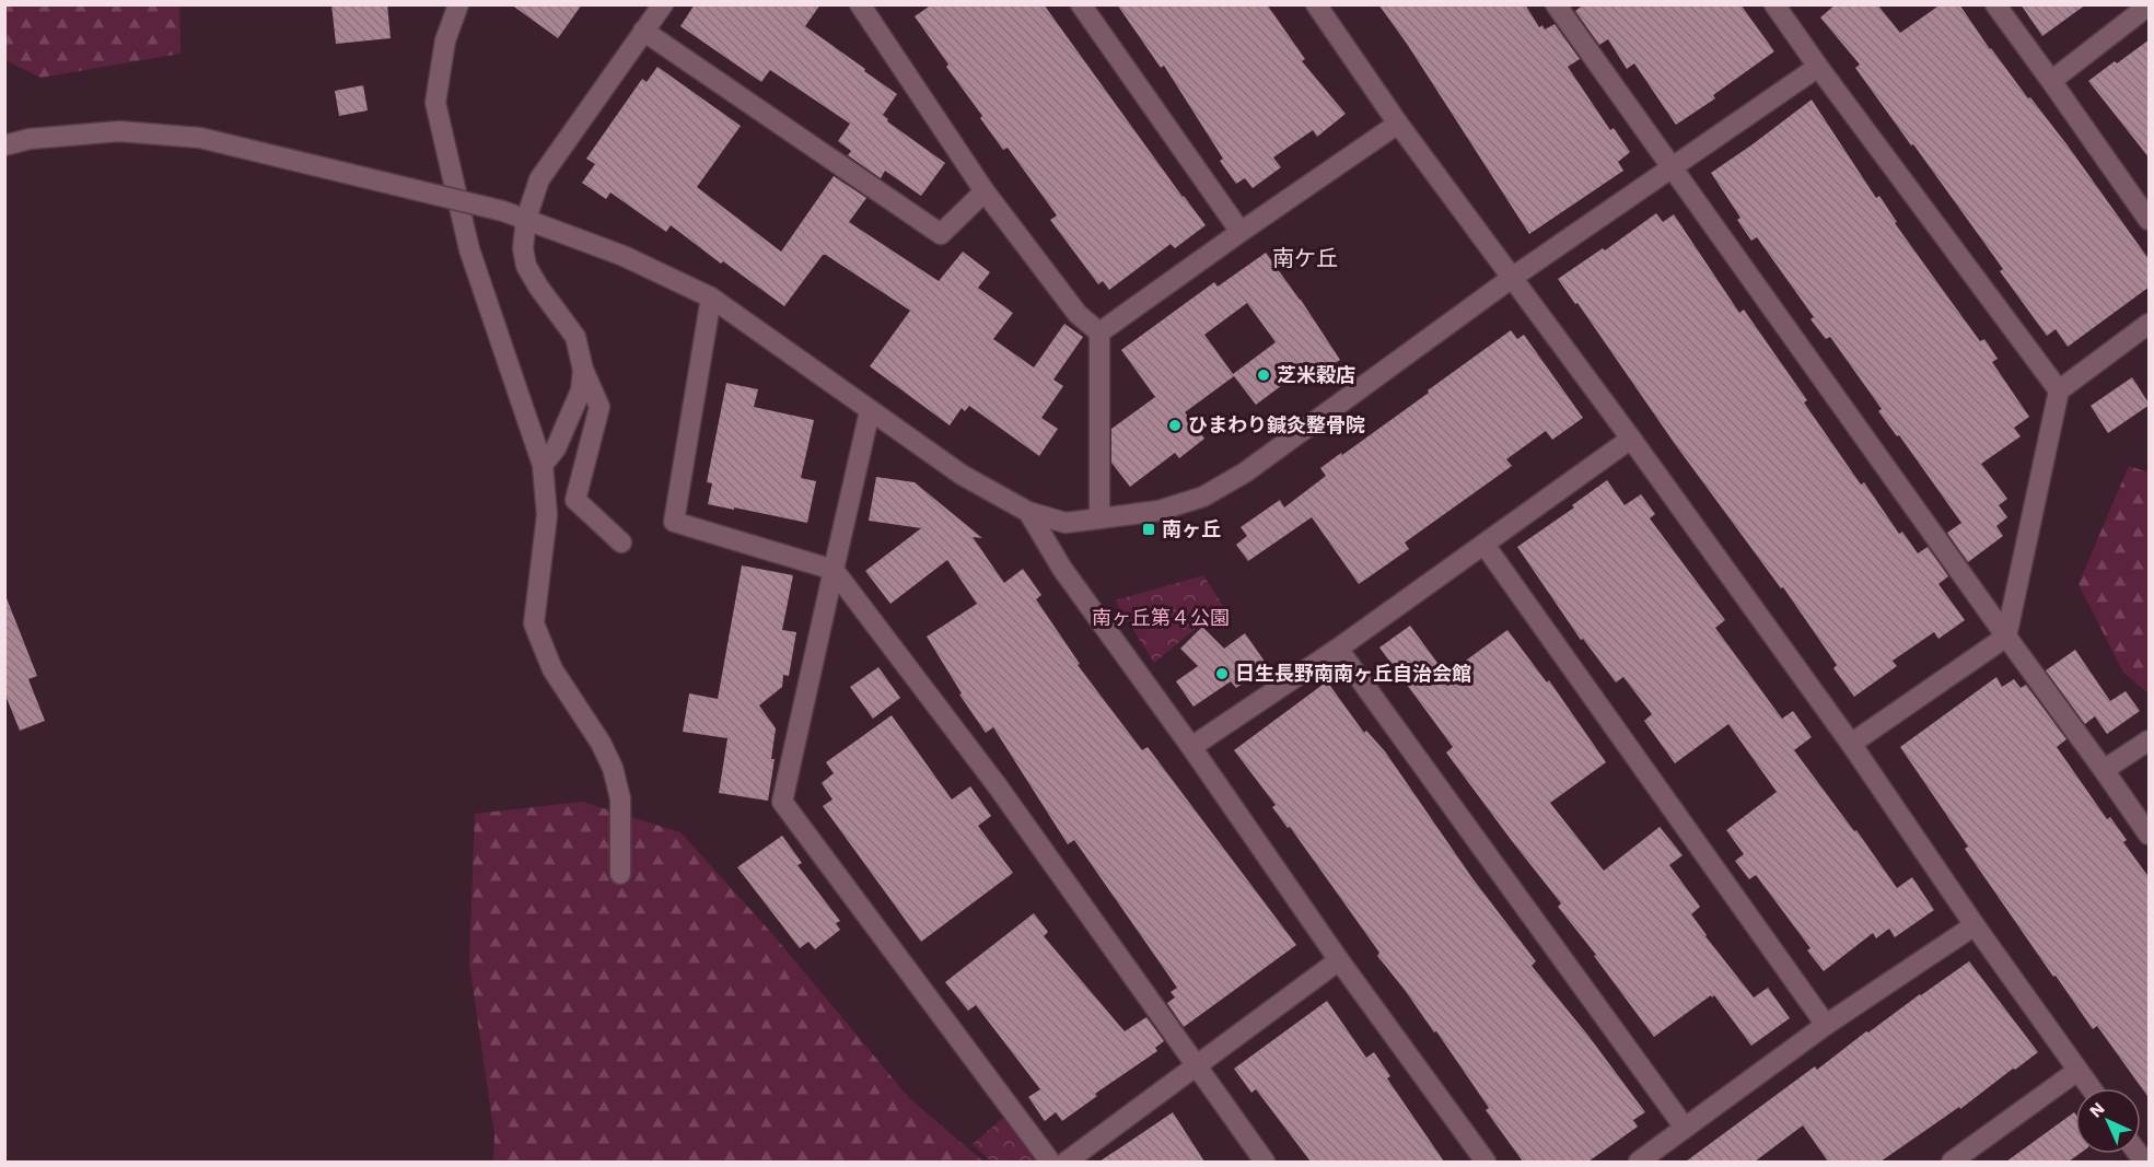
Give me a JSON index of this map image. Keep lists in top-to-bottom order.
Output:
{
  "districts": ["南ケ丘"],
  "parks": ["南ヶ丘第４公園"],
  "places": {
    "other": ["芝米穀店", "ひまわり鍼灸整骨院", "日生長野南南ヶ丘自治会館"],
    "transit": ["南ヶ丘"]
  },
  "north": "top left"
}
